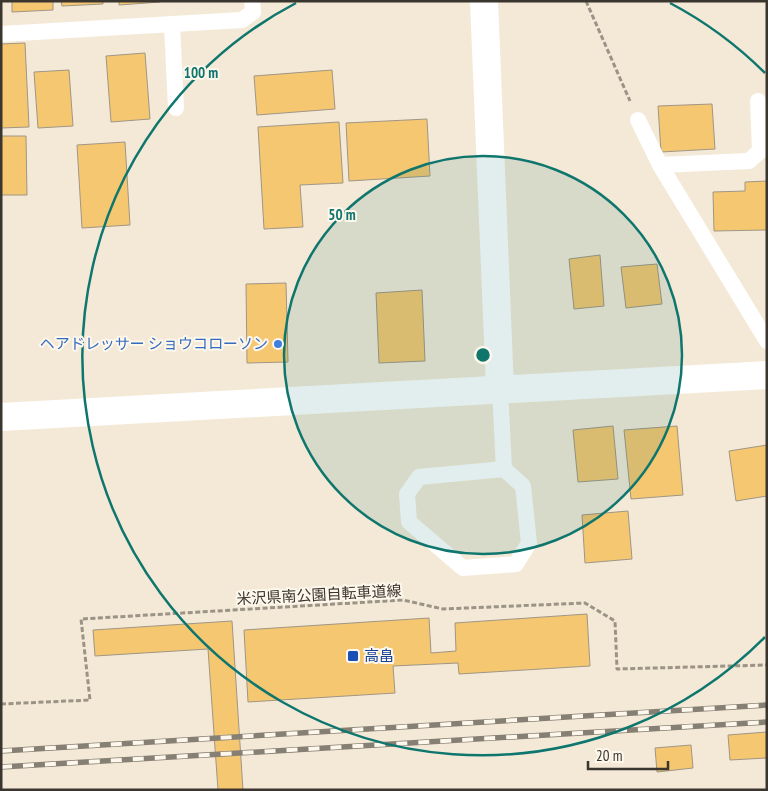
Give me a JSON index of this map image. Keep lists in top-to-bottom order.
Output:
{
  "streets": {
    "path": ["米沢県南公園自転車道線"]
  },
  "places": {
    "other": ["ヘアドレッサー ショウコローソン"],
    "transit": ["高畠"]
  },
  "scale_bar": "20 m",
  "rings": ["100 m", "50 m"]
}
